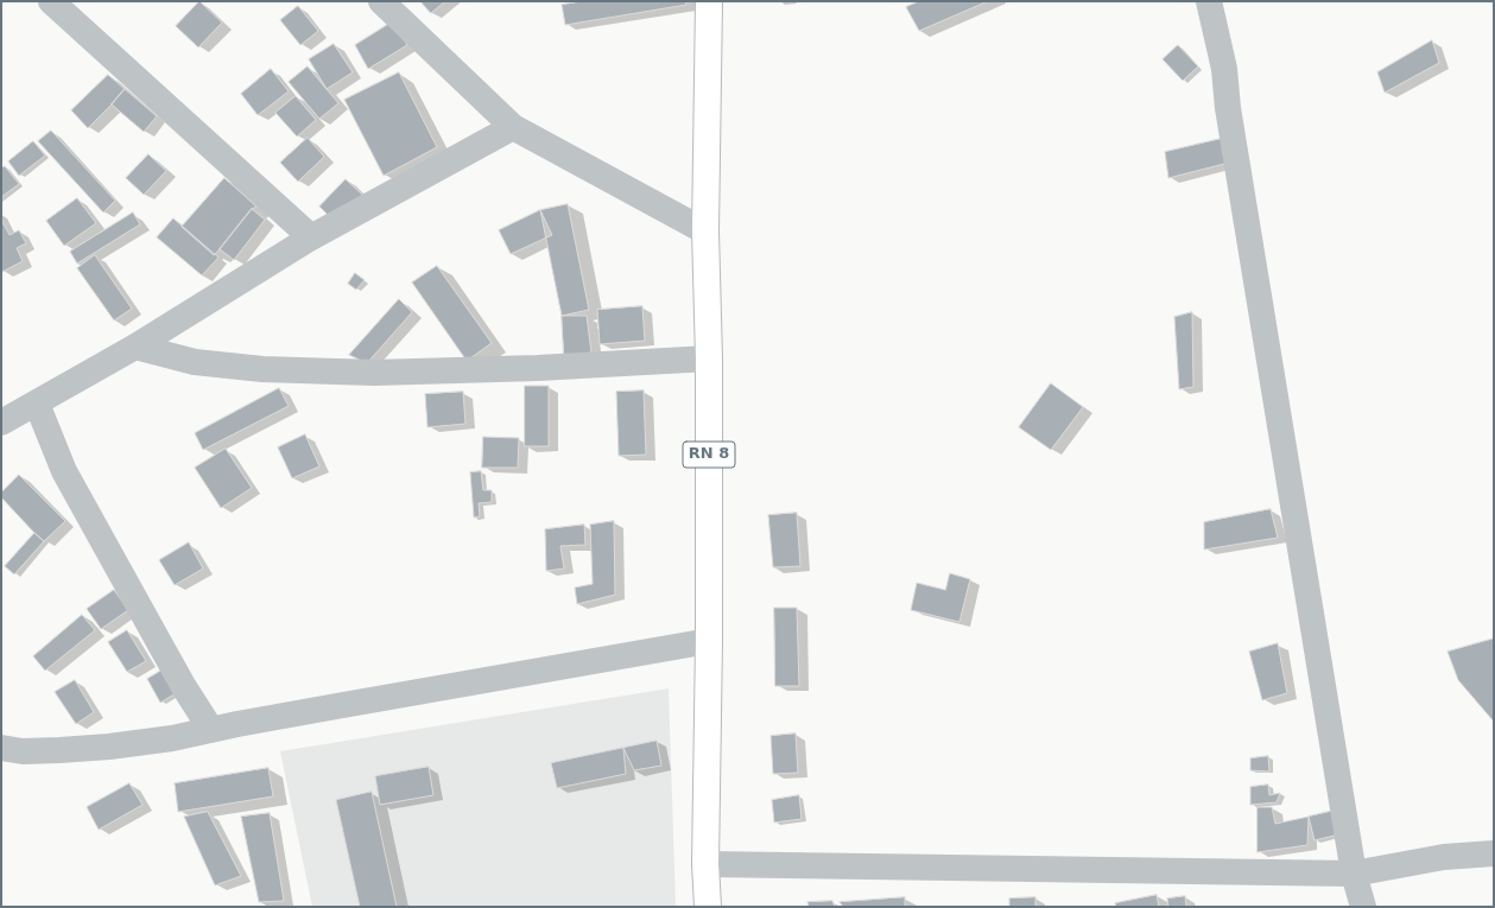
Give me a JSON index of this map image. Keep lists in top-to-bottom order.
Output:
{
  "streets": {
    "main road": ["RN 8"]
  }
}
